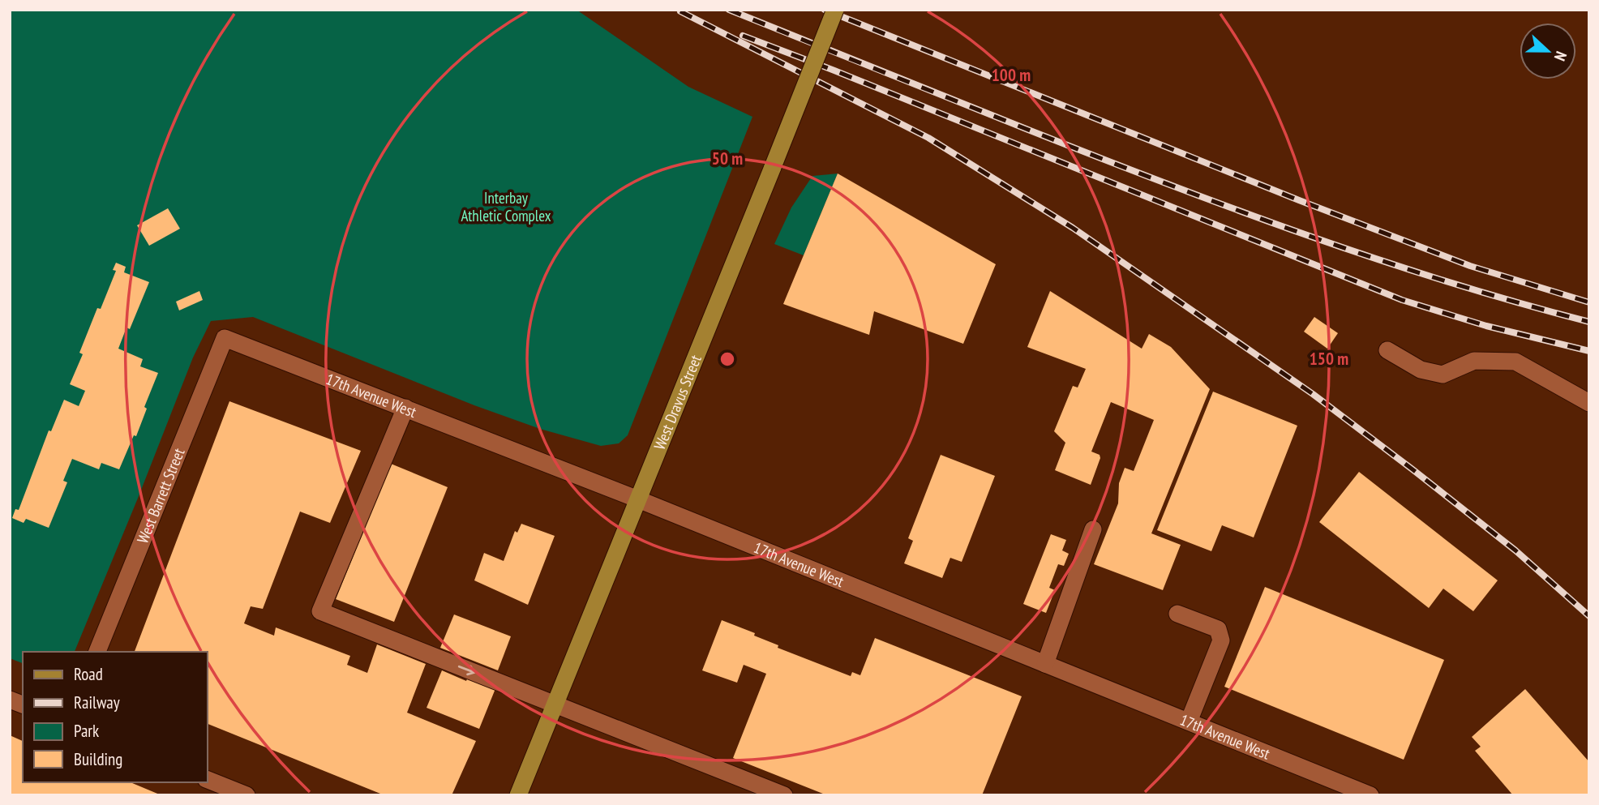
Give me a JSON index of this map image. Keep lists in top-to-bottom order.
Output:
{
  "streets": {
    "main road": ["West Dravus Street"],
    "street": ["17th Avenue West", "West Barrett Street"]
  },
  "crossings": [
    ["17th Avenue West", "West Dravus Street"],
    ["17th Avenue West", "West Barrett Street"]
  ],
  "parks": ["Interbay Athletic Complex"],
  "legend": [
    "Road",
    "Railway",
    "Park",
    "Building"
  ],
  "north": "right",
  "rings": ["100 m", "50 m", "150 m"]
}
